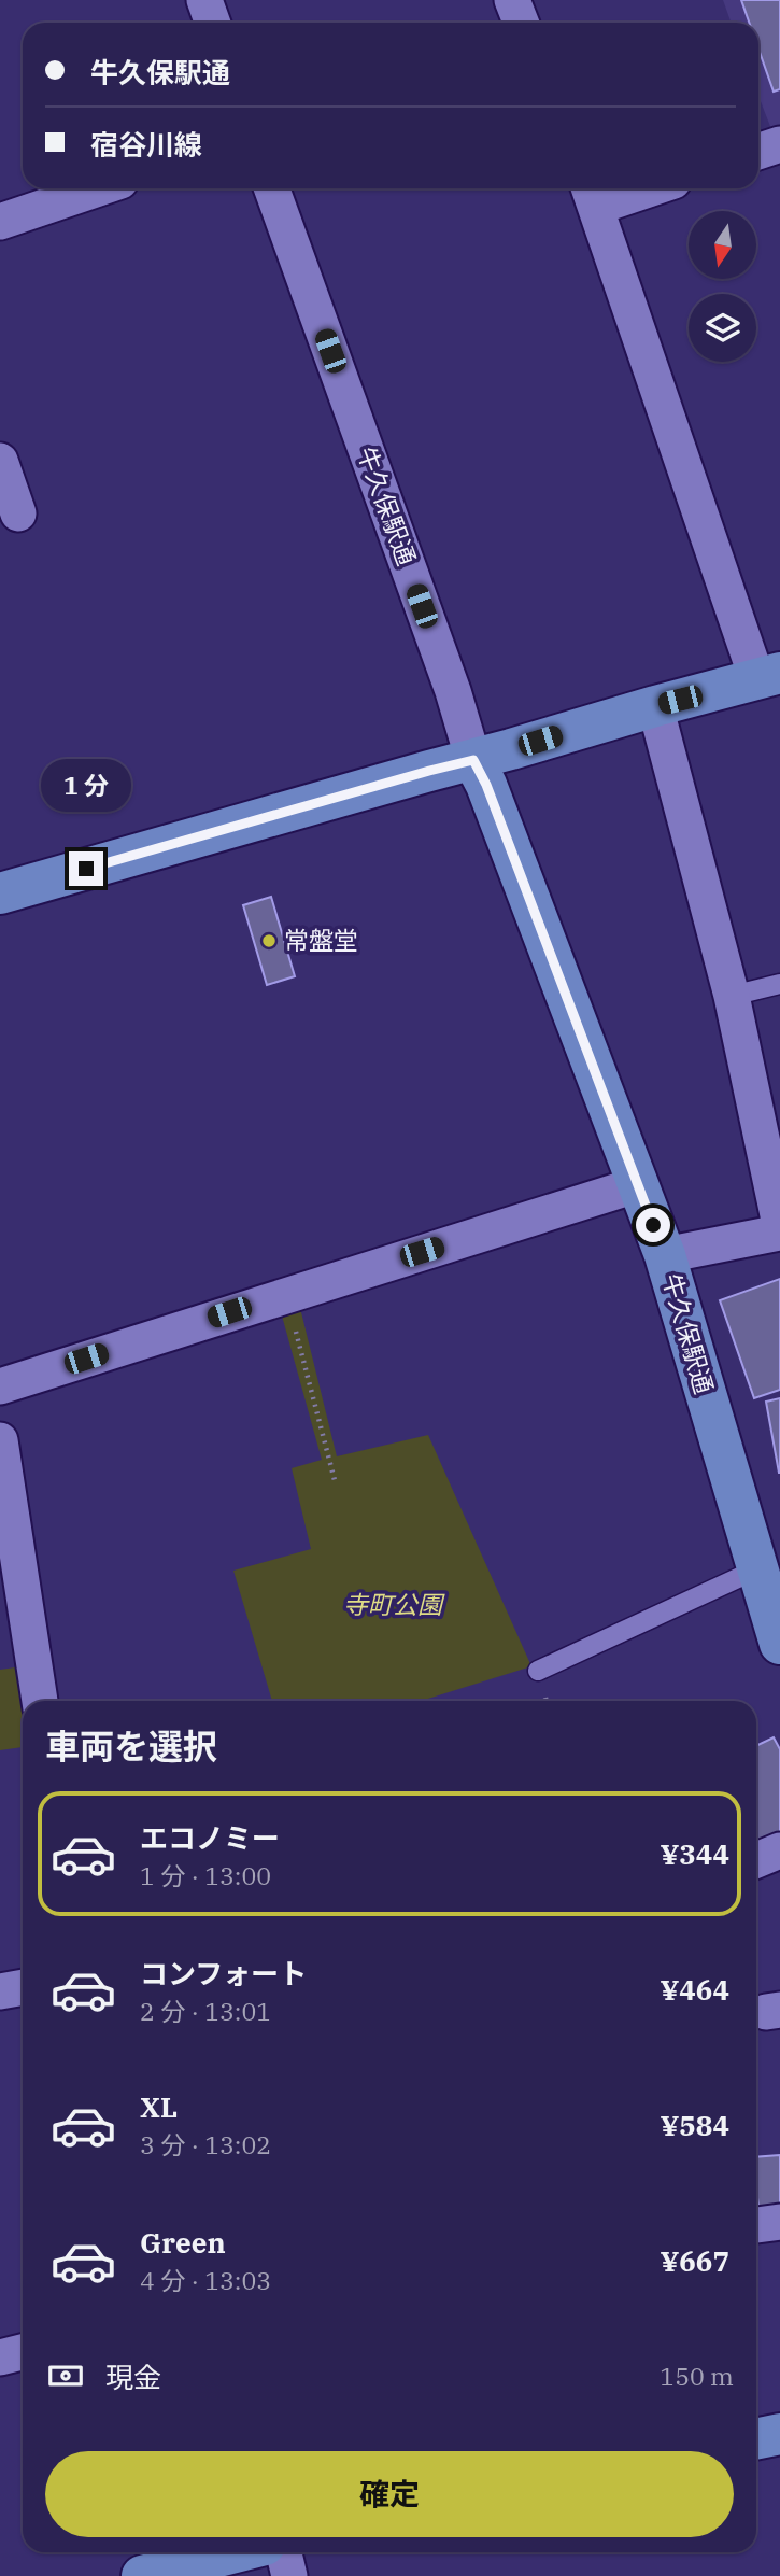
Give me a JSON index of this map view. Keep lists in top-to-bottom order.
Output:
{
  "streets": {
    "street": ["牛久保駅通"]
  },
  "parks": ["寺町公園"],
  "places": ["常盤堂"],
  "north": "bottom",
  "page": {
    "banner": ["牛久保駅通", "宿谷川線"],
    "bubble": "1 分",
    "heading": "車両を選択",
    "list": [
      {
        "name": "エコノミー",
        "note": "1 分 · 13:00",
        "value": "¥344"
      },
      {
        "name": "コンフォート",
        "note": "2 分 · 13:01",
        "value": "¥464"
      },
      {
        "name": "XL",
        "note": "3 分 · 13:02",
        "value": "¥584"
      },
      {
        "name": "Green",
        "note": "4 分 · 13:03",
        "value": "¥667"
      }
    ],
    "pay": ["現金", "150 m"],
    "buttons": "確定"
  }
}
